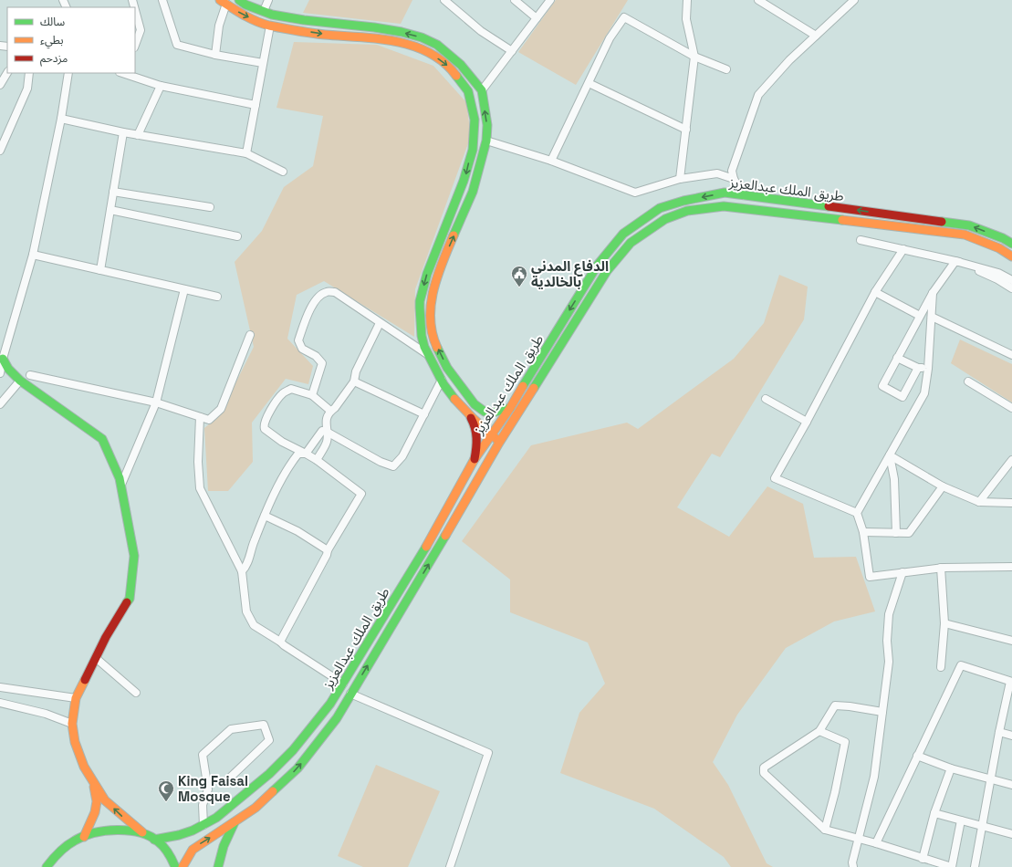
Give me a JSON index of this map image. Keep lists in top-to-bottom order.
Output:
{
  "streets": {
    "main road": ["طريق الملك عبدالعزيز"]
  },
  "places": {
    "public building": ["الدفاع المدني بالخالدية"],
    "mosque": ["King Faisal Mosque"]
  },
  "legend": ["سالك", "بطيء", "مزدحم"]
}
